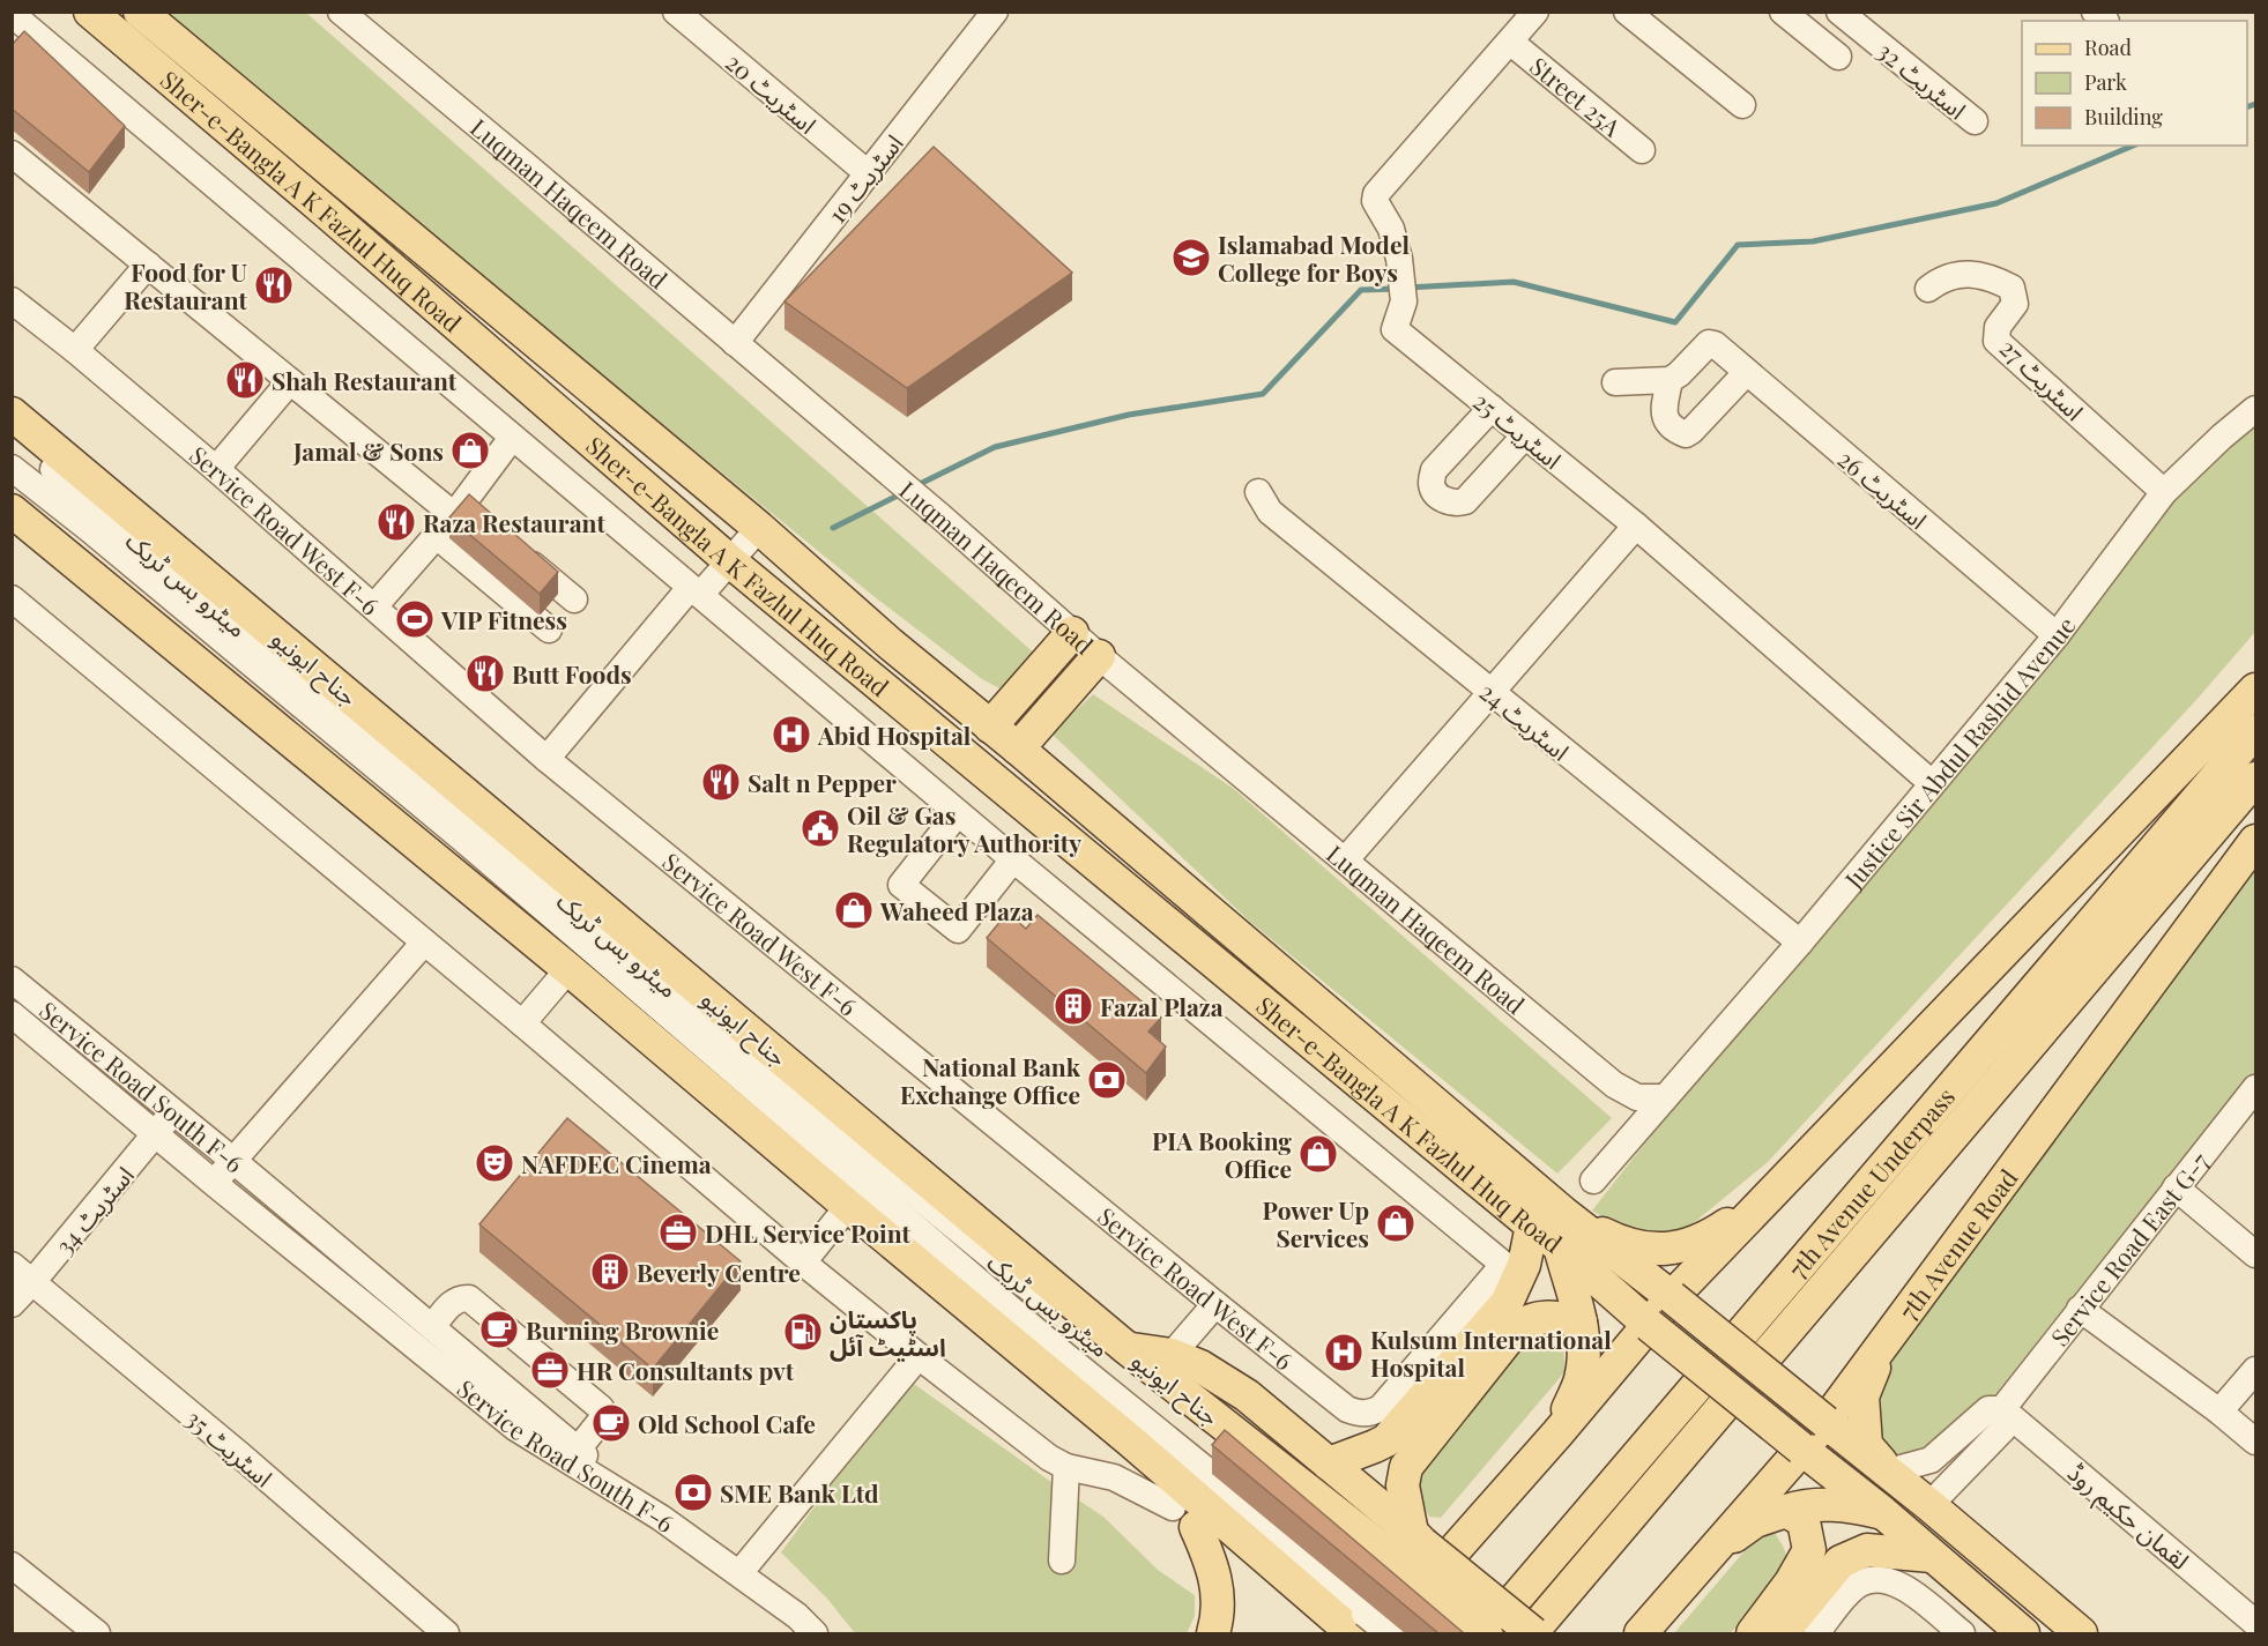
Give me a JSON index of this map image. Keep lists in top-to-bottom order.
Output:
{
  "streets": {
    "main road": [
      "Sher-e-Bangla A K Fazlul Huq Road",
      "جناح ایونیو",
      "7th Avenue Underpass",
      "7th Avenue Road"
    ],
    "street": [
      "اسٹریٹ 32",
      "اسٹریٹ 20",
      "Street 25A",
      "اسٹریٹ 19",
      "Luqman Haqeem Road",
      "اسٹریٹ 27",
      "اسٹریٹ 25",
      "اسٹریٹ 26",
      "Service Road West F-6",
      "میٹرو بس ٹریک",
      "اسٹریٹ 24",
      "Justice Sir Abdul Rashid Avenue",
      "Service Road South F-6",
      "اسٹریٹ 34",
      "Service Road East G-7",
      "اسٹریٹ 35",
      "لقمان حکیم روڈ"
    ]
  },
  "crossings": [
    ["اسٹریٹ 20", "اسٹریٹ 19"],
    ["Street 25A", "اسٹریٹ 25"],
    ["اسٹریٹ 19", "Luqman Haqeem Road"],
    ["Sher-e-Bangla A K Fazlul Huq Road", "7th Avenue Road"],
    ["Luqman Haqeem Road", "Justice Sir Abdul Rashid Avenue"],
    ["اسٹریٹ 27", "Justice Sir Abdul Rashid Avenue"],
    ["اسٹریٹ 25", "Justice Sir Abdul Rashid Avenue"],
    ["اسٹریٹ 26", "Justice Sir Abdul Rashid Avenue"],
    ["میٹرو بس ٹریک", "جناح ایونیو"],
    ["جناح ایونیو", "7th Avenue Underpass"],
    ["اسٹریٹ 24", "Justice Sir Abdul Rashid Avenue"],
    ["Service Road South F-6", "اسٹریٹ 34"],
    ["اسٹریٹ 34", "اسٹریٹ 35"],
    ["Service Road East G-7", "لقمان حکیم روڈ"]
  ],
  "places": {
    "school or university": ["Islamabad Model College for Boys"],
    "restaurant": [
      "Food for U Restaurant",
      "Shah Restaurant",
      "Raza Restaurant",
      "Butt Foods",
      "Salt n Pepper"
    ],
    "shop": [
      "Jamal & Sons",
      "Waheed Plaza",
      "PIA Booking Office",
      "Power Up Services"
    ],
    "sports": ["VIP Fitness"],
    "hospital": ["Abid Hospital", "Kulsum International Hospital"],
    "public building": ["Oil & Gas Regulatory Authority"],
    "building": ["Fazal Plaza", "Beverly Centre"],
    "bank": ["National Bank Exchange Office", "SME Bank Ltd"],
    "theatre": ["NAFDEC Cinema"],
    "office": ["DHL Service Point", "HR Consultants pvt"],
    "cafe": ["Burning Brownie", "Old School Cafe"],
    "fuel station": ["پاکستان اسٹیٹ آئل"]
  },
  "legend": ["Road", "Park", "Building"]
}
